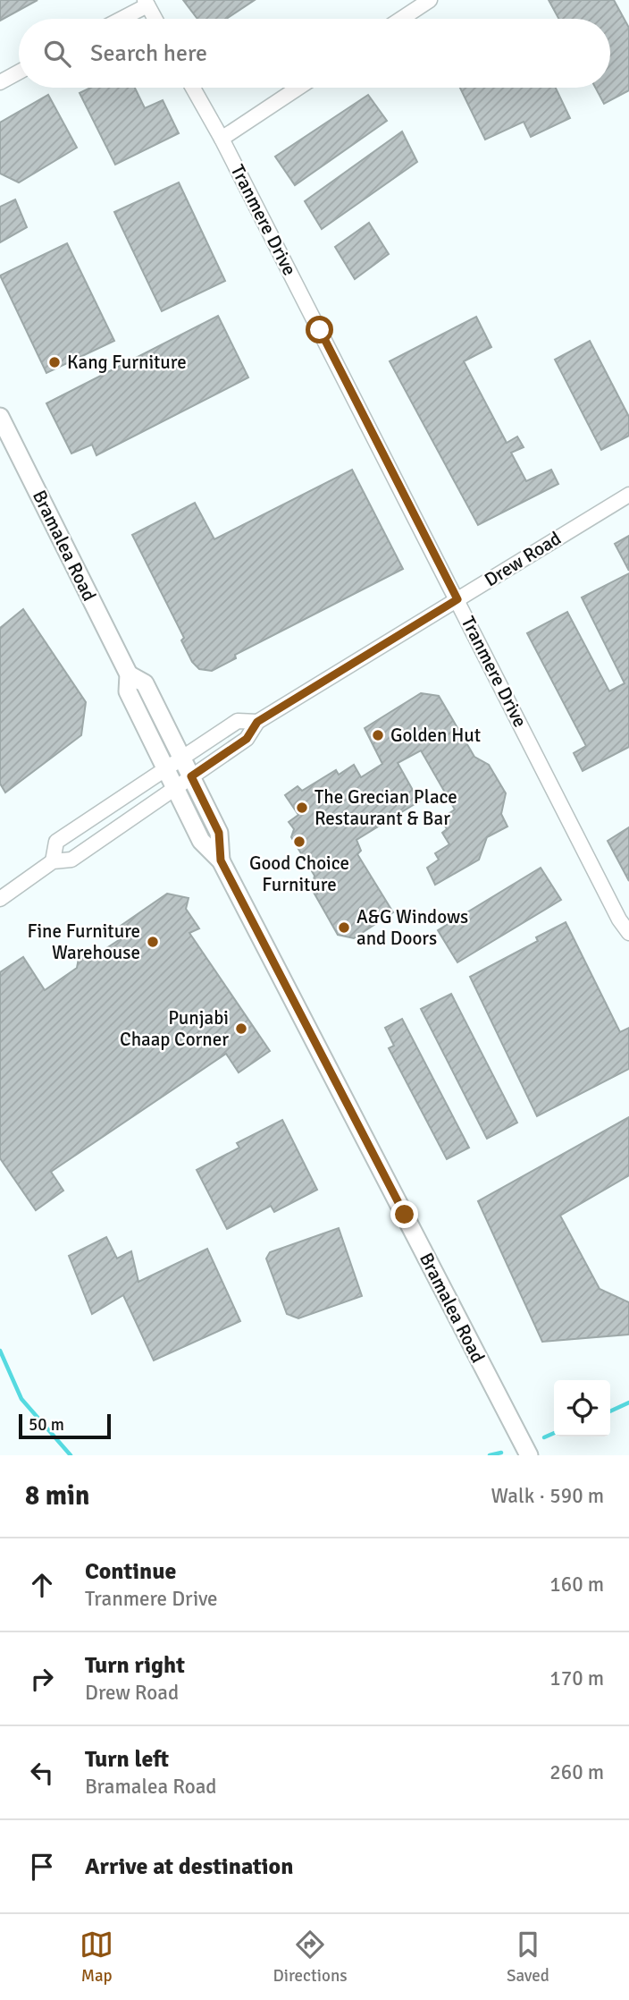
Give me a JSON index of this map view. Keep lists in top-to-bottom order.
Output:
{
  "streets": {
    "main road": ["Bramalea Road"],
    "street": ["Tranmere Drive", "Drew Road"]
  },
  "crossings": [
    ["Tranmere Drive", "Drew Road"],
    ["Bramalea Road", "Drew Road"]
  ],
  "places": [
    "Kang Furniture",
    "Golden Hut",
    "The Grecian Place Restaurant & Bar",
    "Good Choice Furniture",
    "A&G Windows and Doors",
    "Fine Furniture Warehouse",
    "Punjabi Chaap Corner"
  ],
  "scale_bar": "50 m",
  "page": {
    "search": "Search here",
    "scale": "50 m",
    "heading": ["8 min", "Walk · 590 m"],
    "list": [
      ["Continue", "Tranmere Drive", "160 m"],
      ["Turn right", "Drew Road", "170 m"],
      ["Turn left", "Bramalea Road", "260 m"],
      "Arrive at destination"
    ],
    "nav": ["Map", "Directions", "Saved"]
  }
}
